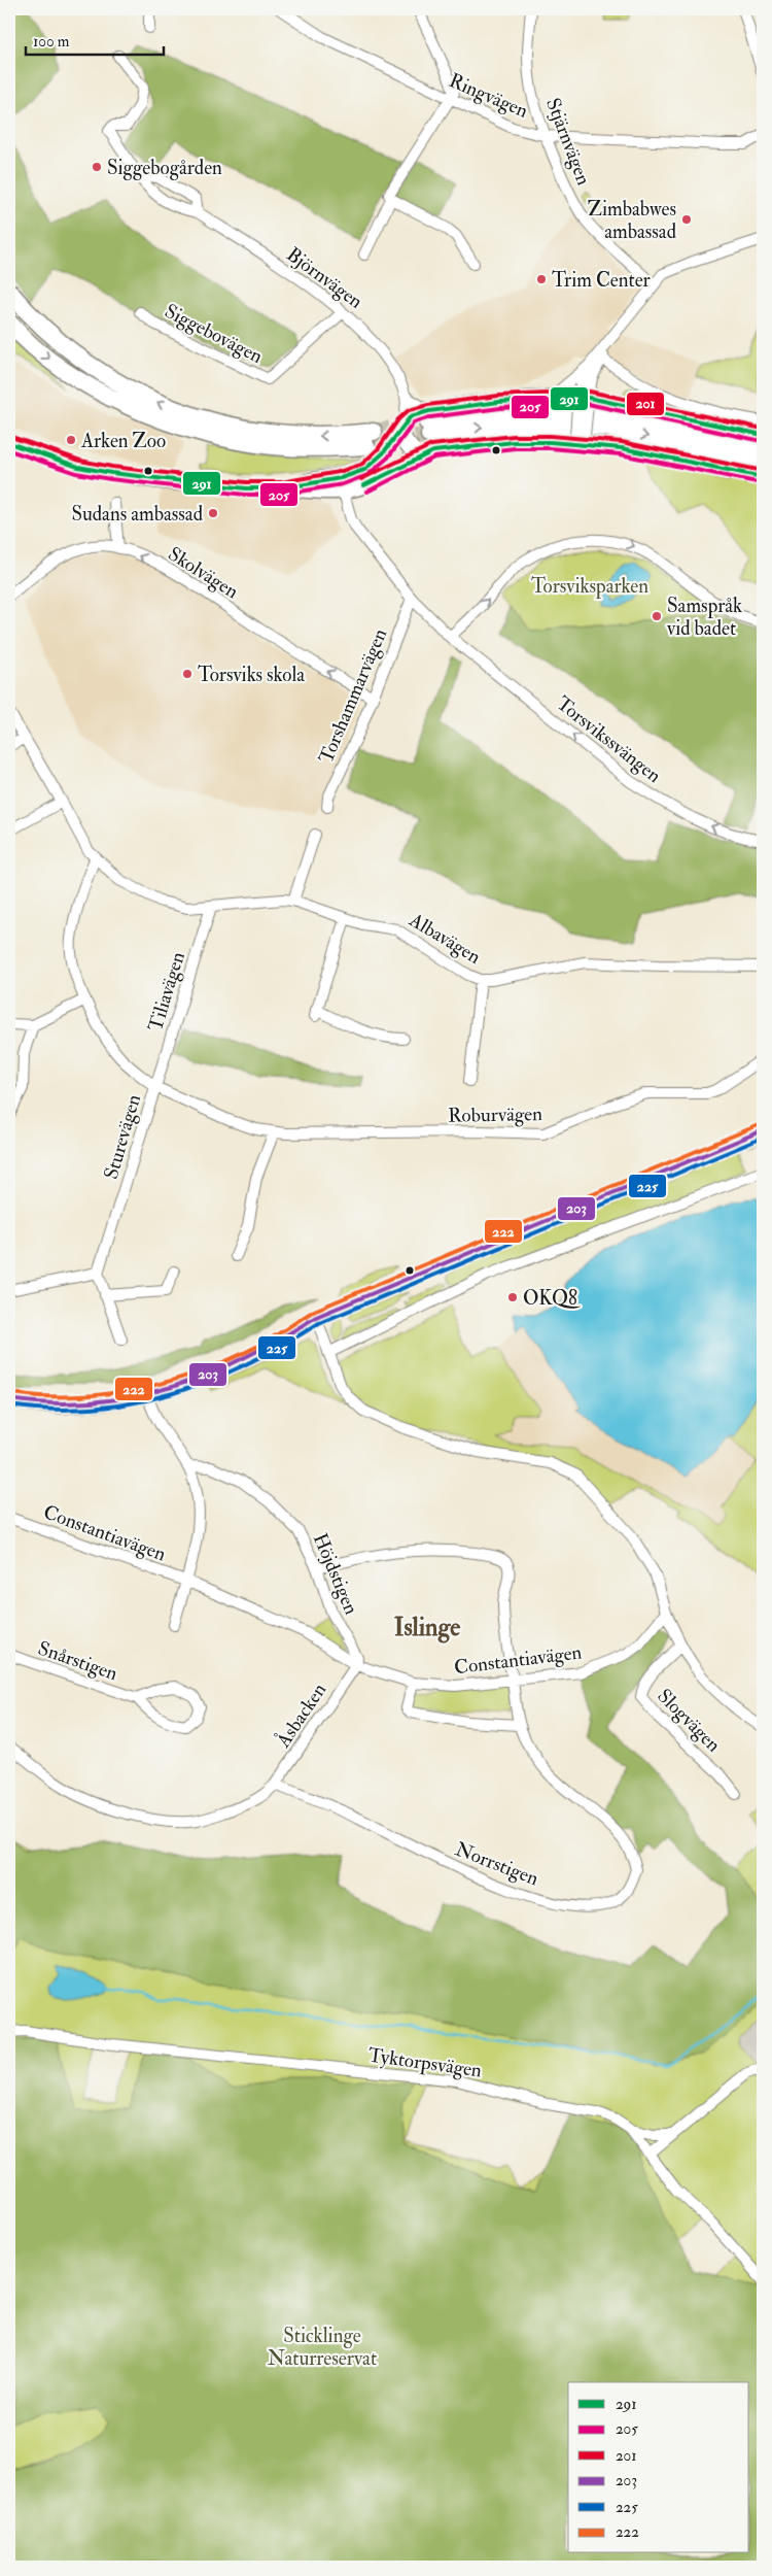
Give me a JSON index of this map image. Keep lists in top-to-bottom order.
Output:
{
  "streets": {
    "street": [
      "Ringvägen",
      "Stjärnvägen",
      "Björnvägen",
      "Siggebovägen",
      "Skolvägen",
      "Torshammarvägen",
      "Torsvikssvängen",
      "Albavägen",
      "Tiliavägen",
      "Roburvägen",
      "Sturevägen",
      "Constantiavägen",
      "Höjdstigen",
      "Snårstigen",
      "Åsbacken",
      "Slogvägen",
      "Norrstigen",
      "Tyktorpsvägen"
    ]
  },
  "crossings": [
    ["Ringvägen", "Stjärnvägen"],
    ["Björnvägen", "Siggebovägen"],
    ["Skolvägen", "Torshammarvägen"],
    ["Torshammarvägen", "Torsvikssvängen"],
    ["Albavägen", "Tiliavägen"],
    ["Albavägen", "Sturevägen"],
    ["Tiliavägen", "Roburvägen"],
    ["Tiliavägen", "Sturevägen"],
    ["Roburvägen", "Sturevägen"],
    ["Constantiavägen", "Höjdstigen"],
    ["Constantiavägen", "Åsbacken"],
    ["Constantiavägen", "Norrstigen"],
    ["Höjdstigen", "Åsbacken"],
    ["Höjdstigen", "Norrstigen"],
    ["Åsbacken", "Norrstigen"]
  ],
  "one_way": ["Skolvägen", "Torsvikssvängen"],
  "districts": ["Islinge"],
  "parks": ["Torsviksparken", "Sticklinge Naturreservat"],
  "places": [
    "Siggebogården",
    "Zimbabwes ambassad",
    "Trim Center",
    "Arken Zoo",
    "Sudans ambassad",
    "Samspråk vid badet",
    "Torsviks skola",
    "OKQ8"
  ],
  "lines": [
    "transit line 201",
    "transit line 291",
    "transit line 205",
    "transit line 222",
    "transit line 203",
    "transit line 225"
  ],
  "legend": [
    "291",
    "205",
    "201",
    "203",
    "225",
    "222"
  ],
  "scale_bar": "100 m"
}
